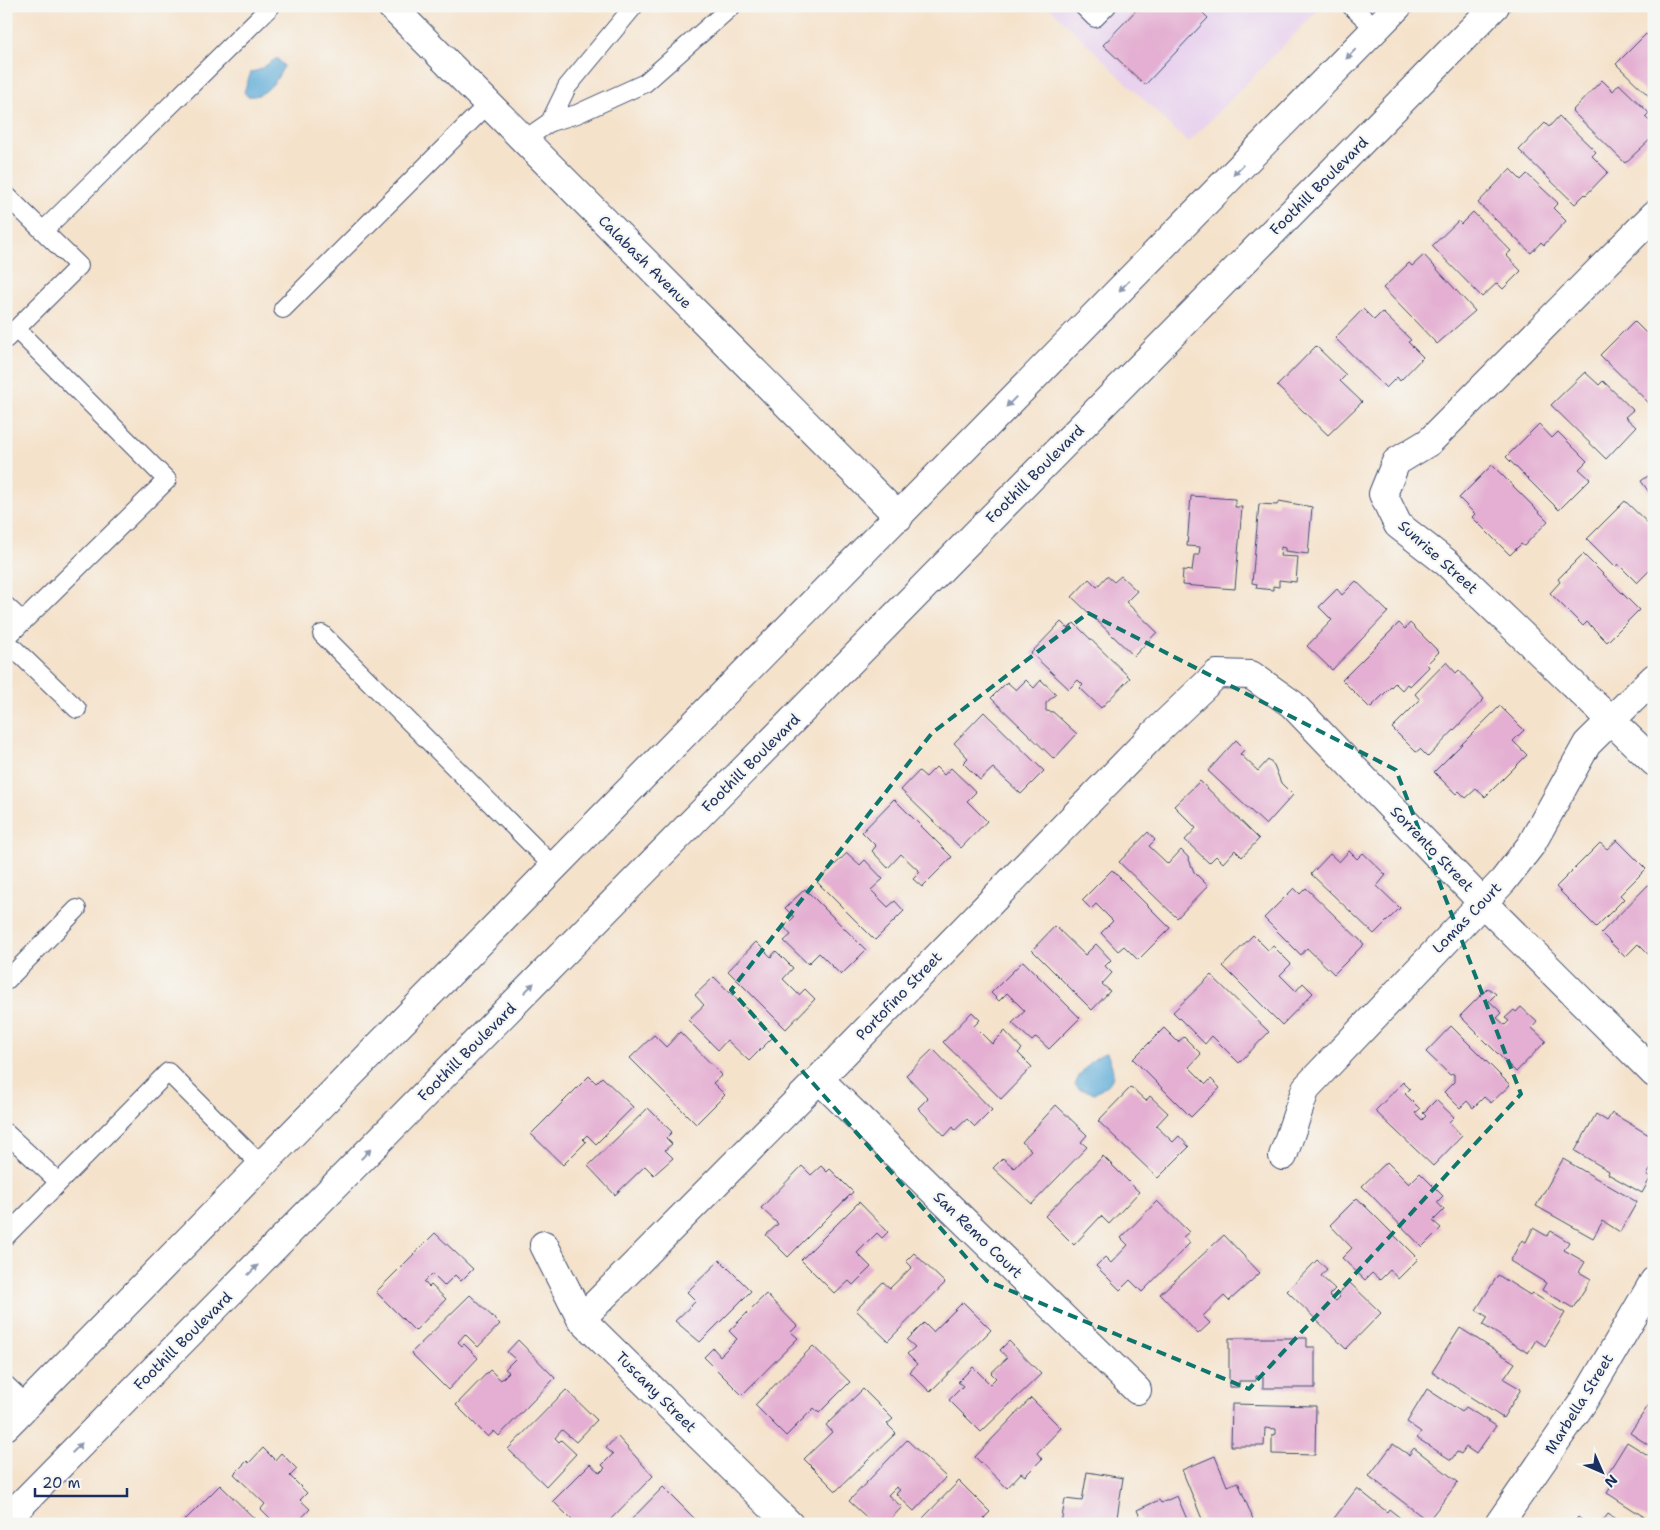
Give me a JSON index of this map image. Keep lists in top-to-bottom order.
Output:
{
  "streets": {
    "street": [
      "Foothill Boulevard",
      "Calabash Avenue",
      "Sunrise Street",
      "Sorrento Street",
      "Lomas Court",
      "Portofino Street",
      "San Remo Court",
      "Tuscany Street",
      "Marbella Street"
    ]
  },
  "crossings": [
    ["Sunrise Street", "Lomas Court"],
    ["Sorrento Street", "Lomas Court"],
    ["Sorrento Street", "Portofino Street"],
    ["Portofino Street", "San Remo Court"],
    ["Portofino Street", "Tuscany Street"]
  ],
  "scale_bar": "20 m",
  "north": "bottom right"
}
